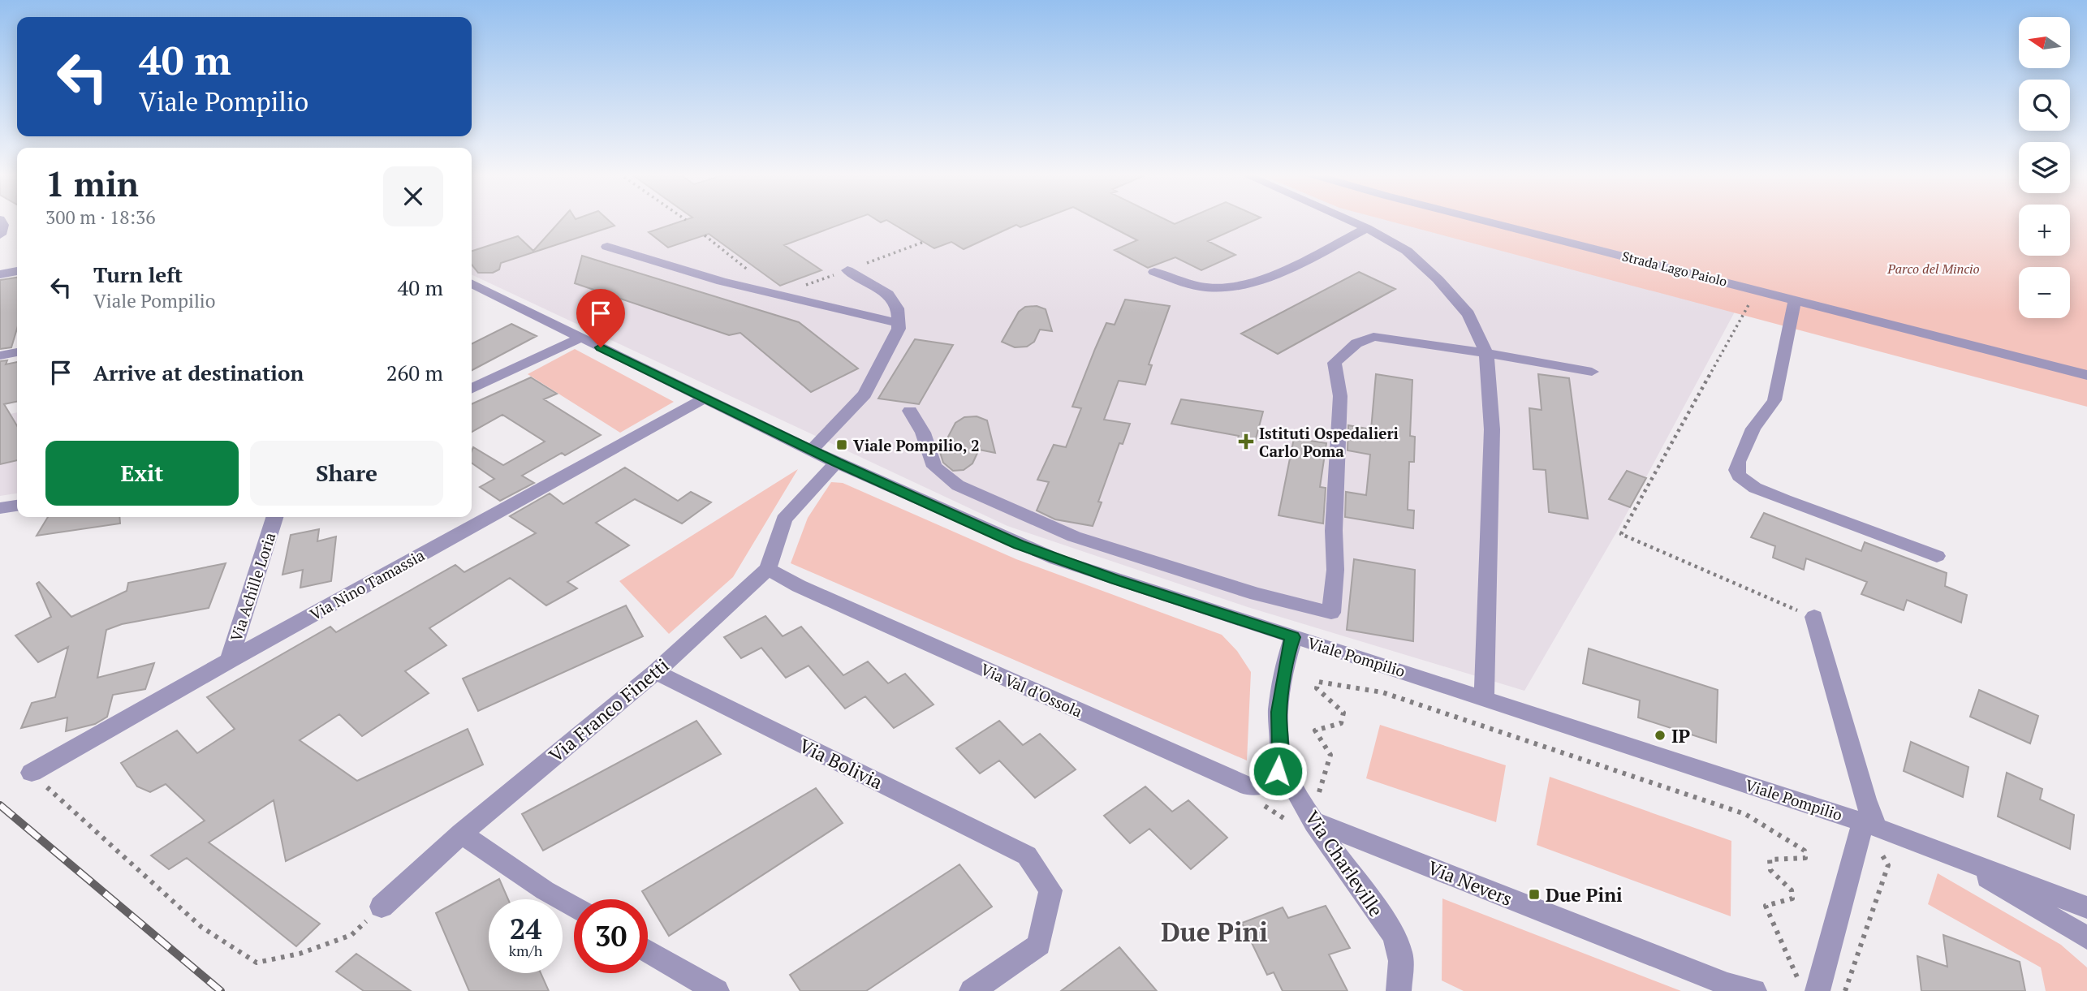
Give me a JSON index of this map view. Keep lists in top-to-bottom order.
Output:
{
  "streets": {
    "street": [
      "Strada Lago Paiolo",
      "Via Nino Tamassia",
      "Via Achille Loria",
      "Viale Pompilio",
      "Via Val d'Ossola",
      "Via Franco Finetti",
      "Via Bolivia",
      "Via Charleville",
      "Via Nevers"
    ]
  },
  "crossings": [
    ["Via Nino Tamassia", "Via Achille Loria"],
    ["Via Nino Tamassia", "Viale Pompilio"],
    ["Viale Pompilio", "Via Franco Finetti"],
    ["Viale Pompilio", "Via Charleville"],
    ["Via Val d'Ossola", "Via Franco Finetti"],
    ["Via Val d'Ossola", "Via Charleville"],
    ["Via Franco Finetti", "Via Bolivia"],
    ["Via Charleville", "Via Nevers"]
  ],
  "districts": ["Due Pini"],
  "parks": ["Parco del Mincio"],
  "places": {
    "health": ["Istituti Ospedalieri Carlo Poma"],
    "transit": ["Viale Pompilio, 2", "Due Pini"],
    "other": ["IP"]
  },
  "north": "left",
  "page": {
    "map_buttons": ["+", "−"],
    "turn": ["40 m", "Viale Pompilio"],
    "heading": ["1 min", "300 m · 18:36"],
    "list": [
      {
        "name": "Turn left",
        "note": "Viale Pompilio",
        "value": "40 m"
      },
      {
        "name": "Arrive at destination",
        "value": "260 m"
      }
    ],
    "buttons": ["Exit", "Share"],
    "speed": "24 km/h",
    "limit": "30"
  }
}
